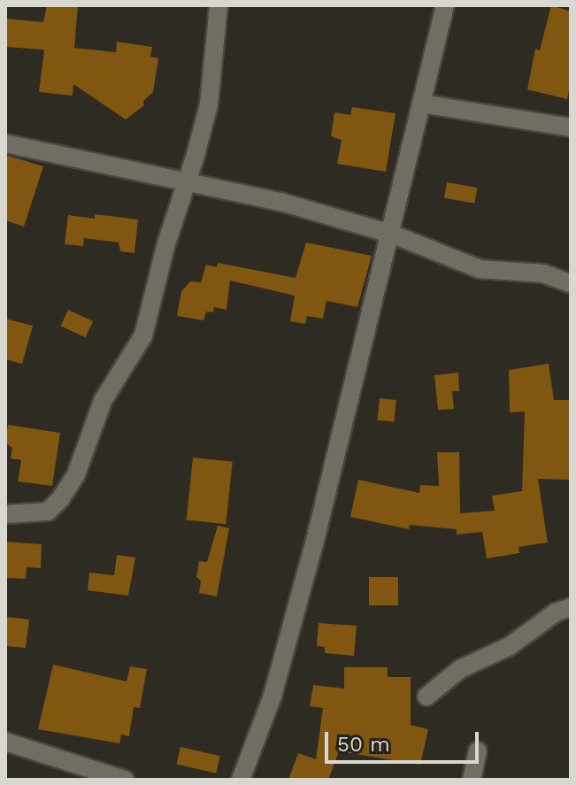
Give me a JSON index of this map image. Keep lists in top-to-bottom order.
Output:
{
  "scale_bar": "50 m"
}
